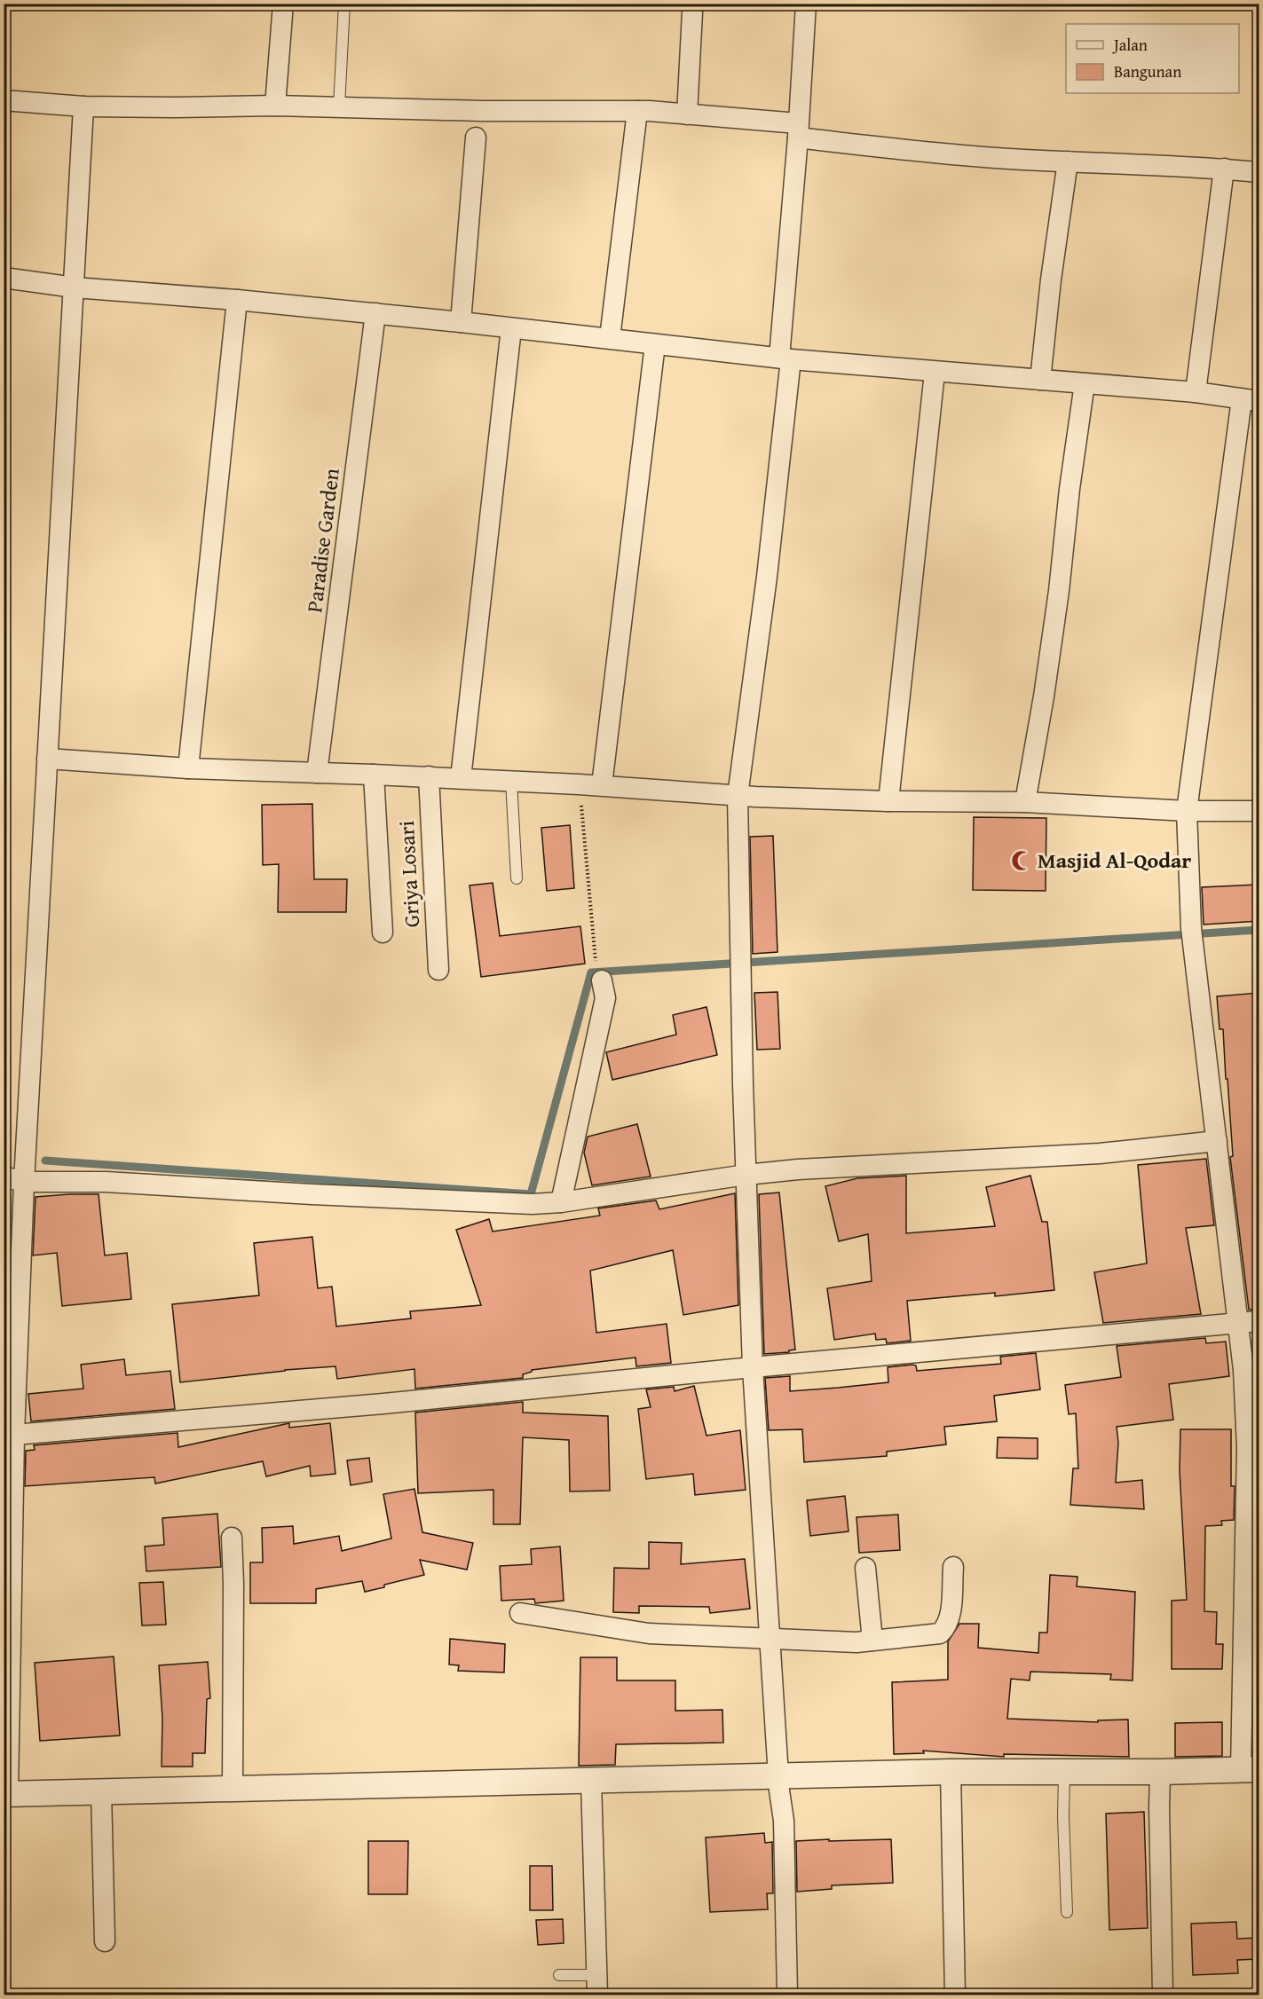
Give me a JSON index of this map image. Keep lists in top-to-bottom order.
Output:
{
  "streets": {
    "street": ["Paradise Garden", "Griya Losari"]
  },
  "places": {
    "mosque": ["Masjid Al-Qodar"]
  },
  "legend": ["Jalan", "Bangunan"]
}
